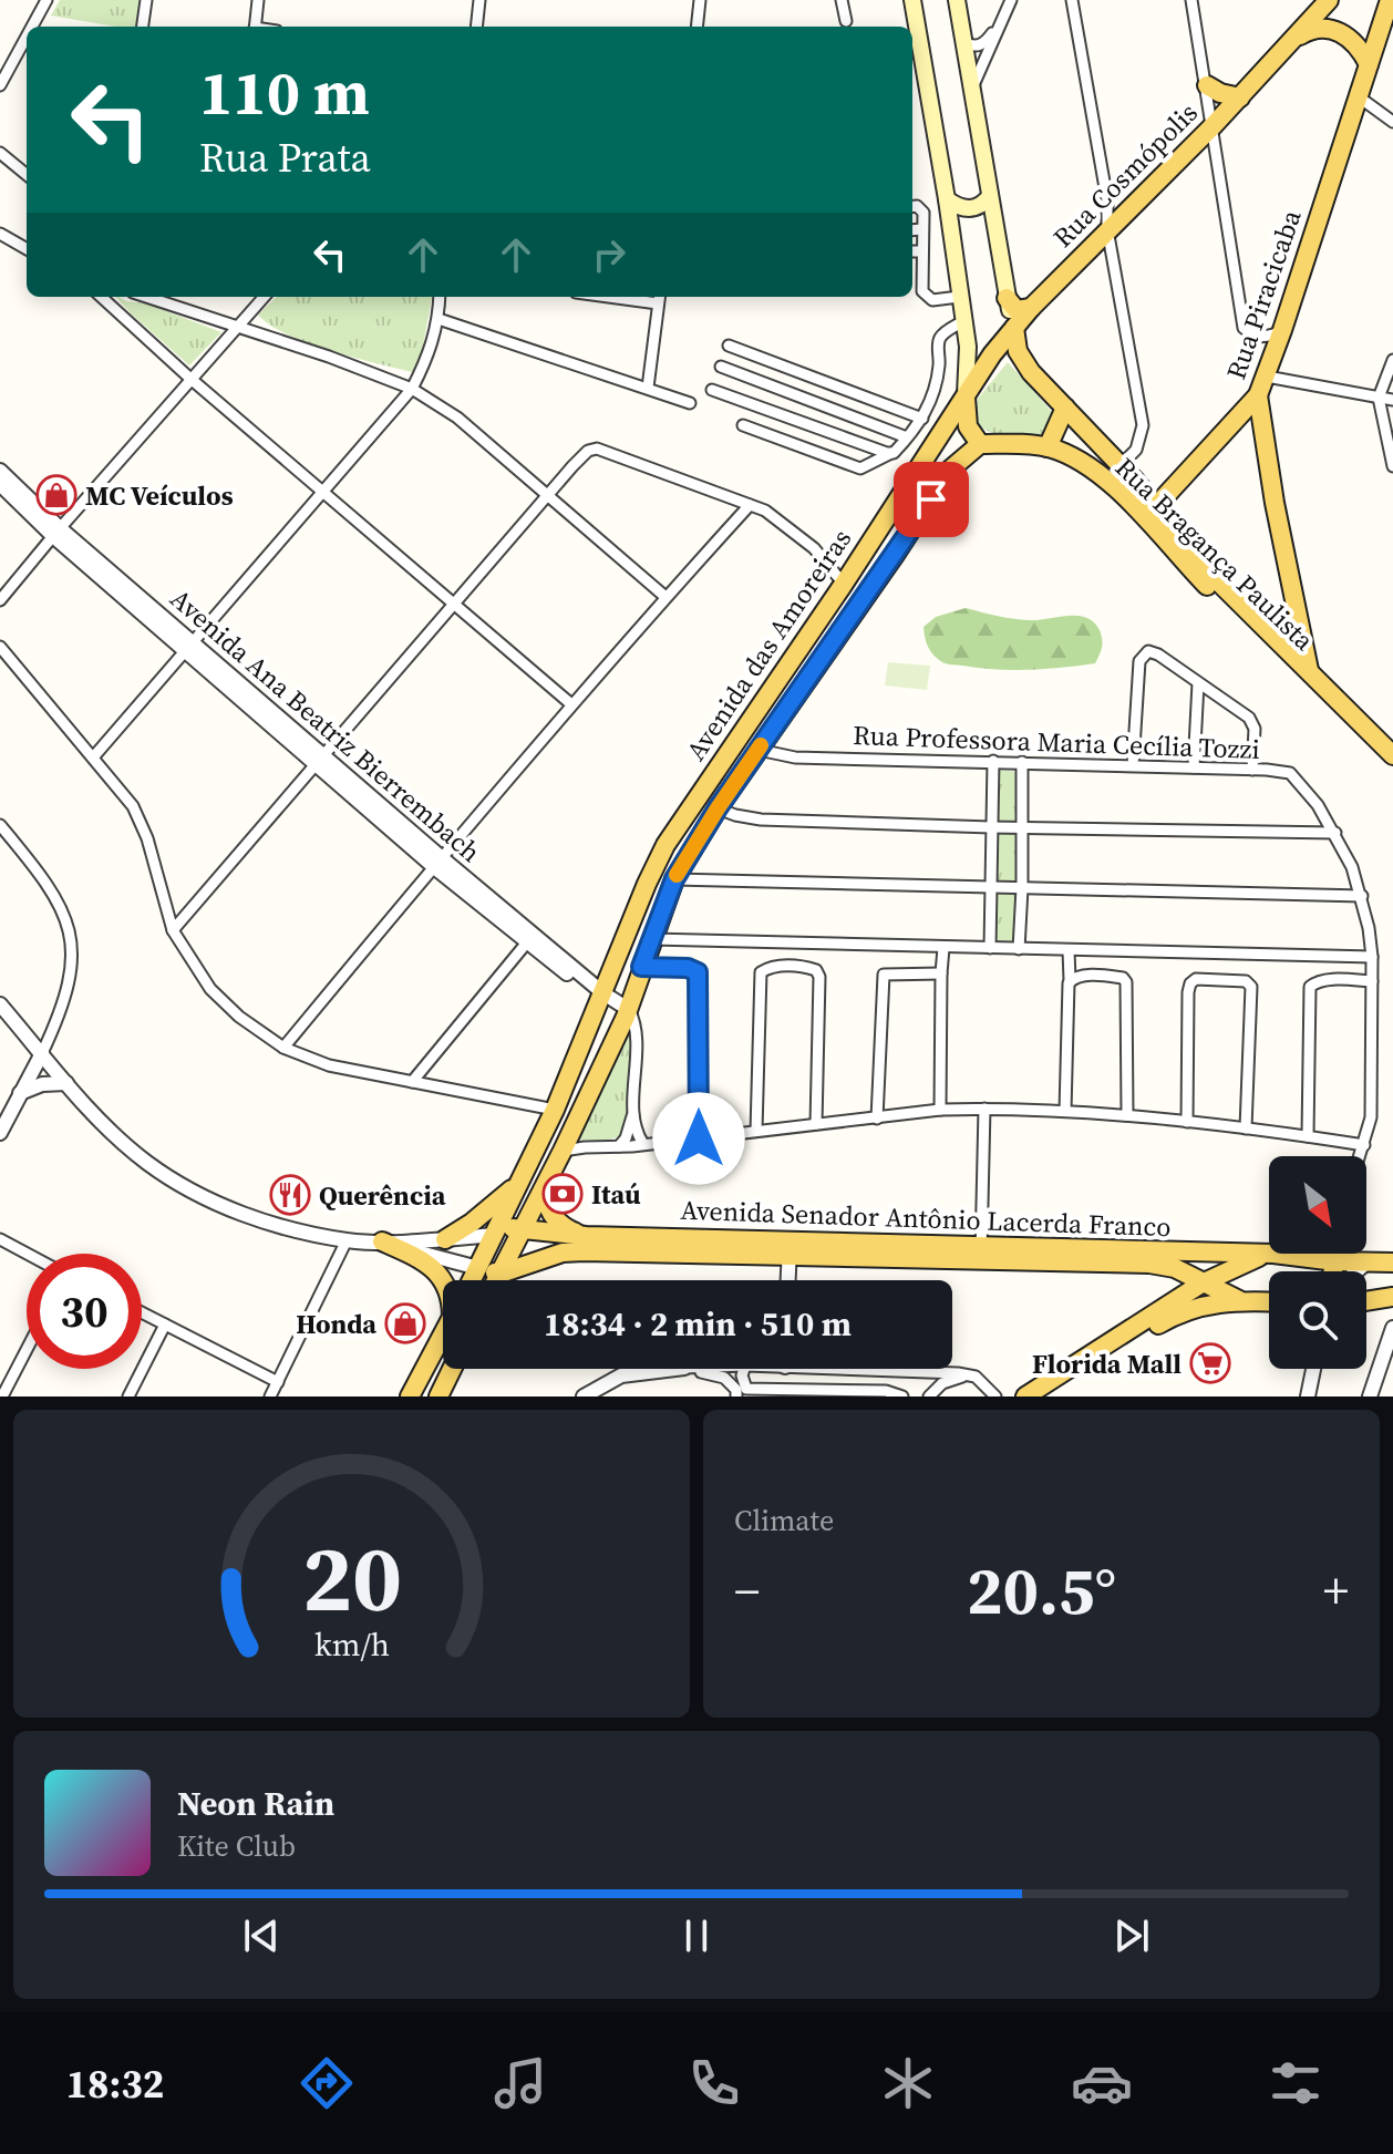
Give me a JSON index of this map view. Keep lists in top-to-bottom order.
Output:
{
  "streets": {
    "main road": [
      "Rua Cosmópolis",
      "Rua Piracicaba",
      "Rua Bragança Paulista",
      "Avenida das Amoreiras",
      "Avenida Senador Antônio Lacerda Franco"
    ],
    "street": ["Avenida Ana Beatriz Bierrembach", "Rua Professora Maria Cecília Tozzi"]
  },
  "crossings": [
    ["Rua Cosmópolis", "Avenida das Amoreiras"],
    ["Rua Piracicaba", "Rua Bragança Paulista"],
    ["Rua Bragança Paulista", "Avenida das Amoreiras"],
    ["Avenida das Amoreiras", "Avenida Ana Beatriz Bierrembach"],
    ["Avenida das Amoreiras", "Rua Professora Maria Cecília Tozzi"],
    ["Avenida das Amoreiras", "Avenida Senador Antônio Lacerda Franco"]
  ],
  "places": {
    "shop": ["MC Veículos", "Honda"],
    "bank": ["Itaú"],
    "restaurant": ["Querência"],
    "supermarket": ["Florida Mall"]
  },
  "north": "bottom right",
  "page": {
    "turn": ["110 m", "Rua Prata"],
    "limit": "30",
    "trip": "18:34 · 2 min · 510 m",
    "tile": "Climate",
    "heat": ["−", "20.5°", "+"],
    "song": ["Neon Rain", "Kite Club"],
    "tabs": "18:32",
    "gauge": ["20", "km/h"]
  }
}
